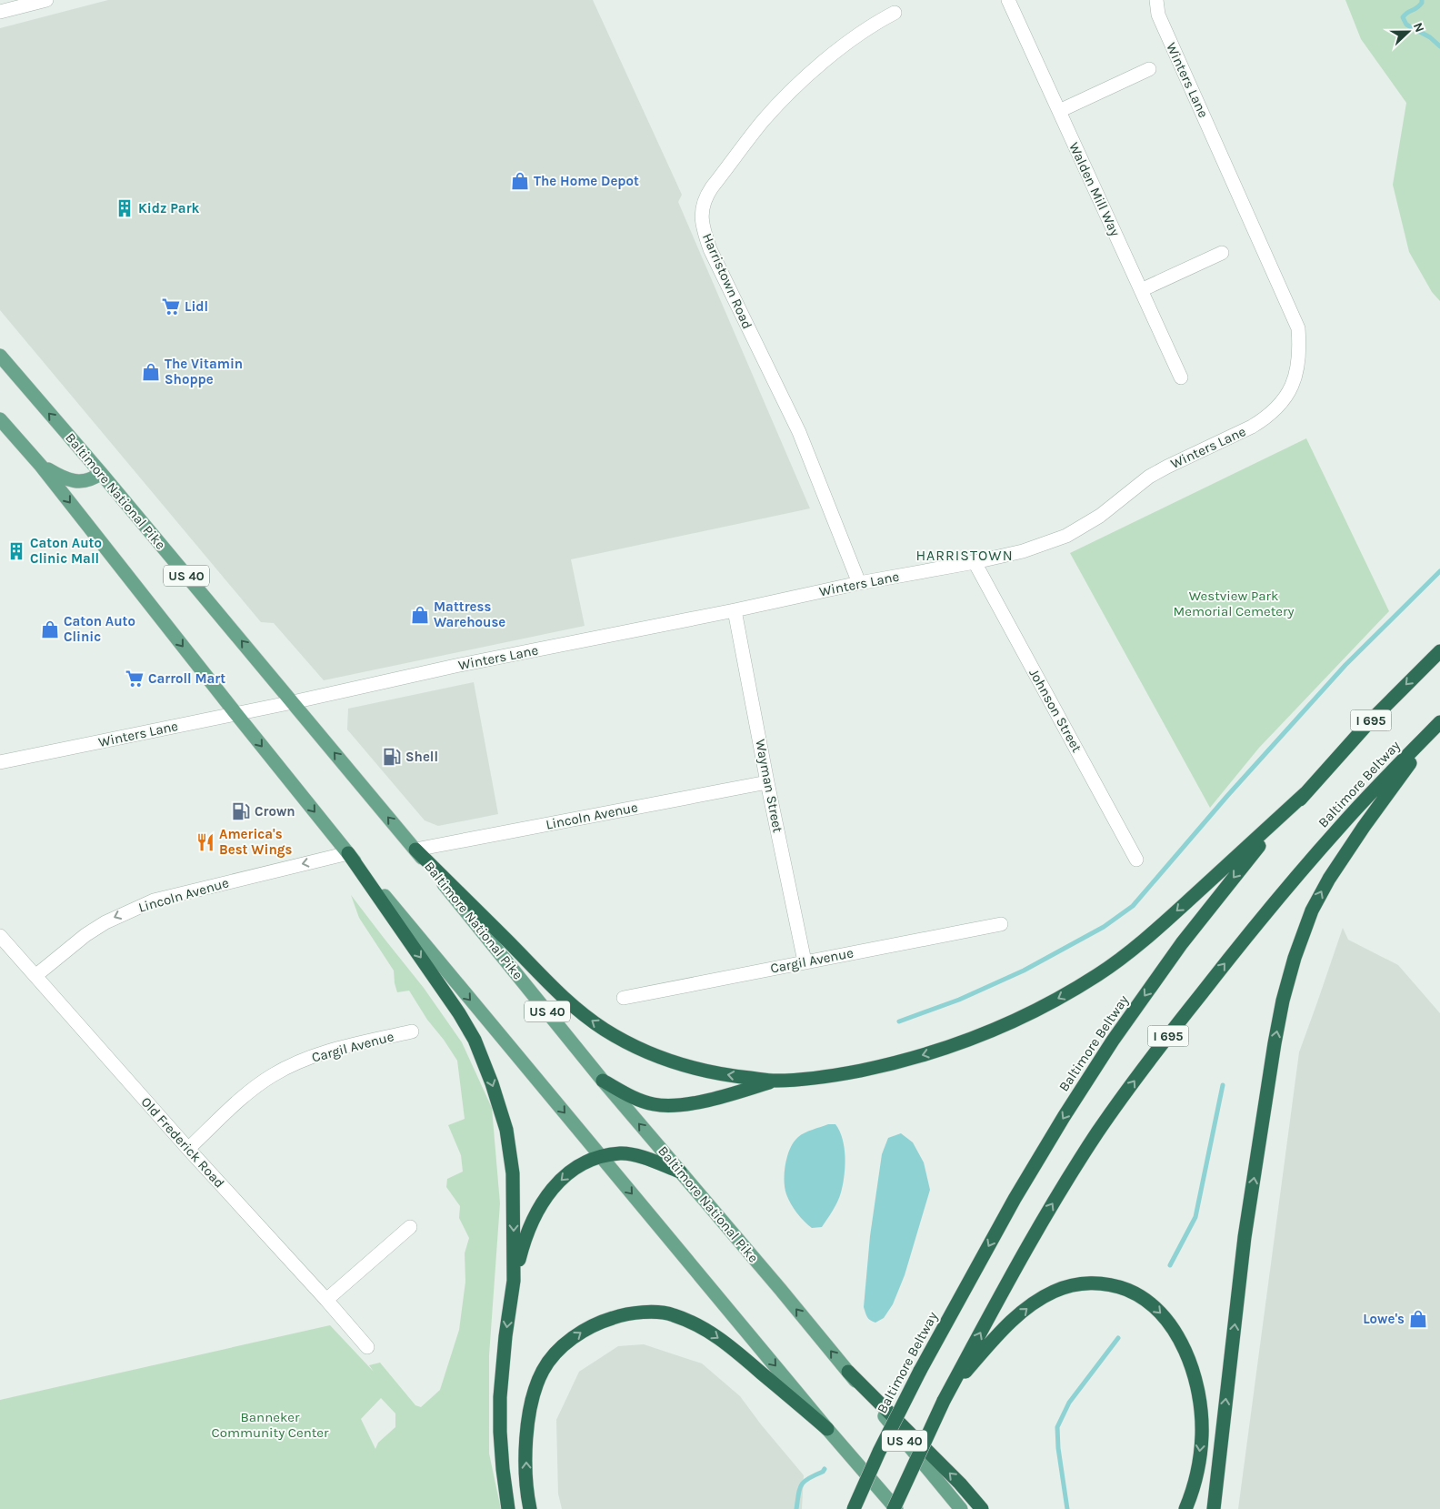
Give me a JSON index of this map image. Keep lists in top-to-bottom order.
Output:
{
  "streets": {
    "highway": ["I 695", "Baltimore Beltway"],
    "main road": ["Baltimore National Pike", "US 40"],
    "street": [
      "Winters Lane",
      "Walden Mill Way",
      "Harristown Road",
      "Johnson Street",
      "Wayman Street",
      "Lincoln Avenue",
      "Cargil Avenue",
      "Old Frederick Road"
    ]
  },
  "crossings": [
    ["Winters Lane", "Harristown Road"],
    ["Winters Lane", "Baltimore National Pike"],
    ["Winters Lane", "Johnson Street"],
    ["Winters Lane", "Wayman Street"],
    ["Baltimore National Pike", "Lincoln Avenue"],
    ["Wayman Street", "Lincoln Avenue"],
    ["Wayman Street", "Cargil Avenue"],
    ["Lincoln Avenue", "Old Frederick Road"],
    ["Cargil Avenue", "Old Frederick Road"]
  ],
  "one_way": ["Lincoln Avenue"],
  "districts": ["HARRISTOWN"],
  "parks": ["Westview Park Memorial Cemetery", "Banneker Community Center"],
  "places": {
    "shop": [
      "The Home Depot",
      "The Vitamin Shoppe",
      "Mattress Warehouse",
      "Caton Auto Clinic",
      "Lowe's"
    ],
    "building": ["Kidz Park", "Caton Auto Clinic Mall"],
    "supermarket": ["Lidl", "Carroll Mart"],
    "fuel station": ["Shell", "Crown"],
    "restaurant": ["America's Best Wings"]
  },
  "north": "right"
}
